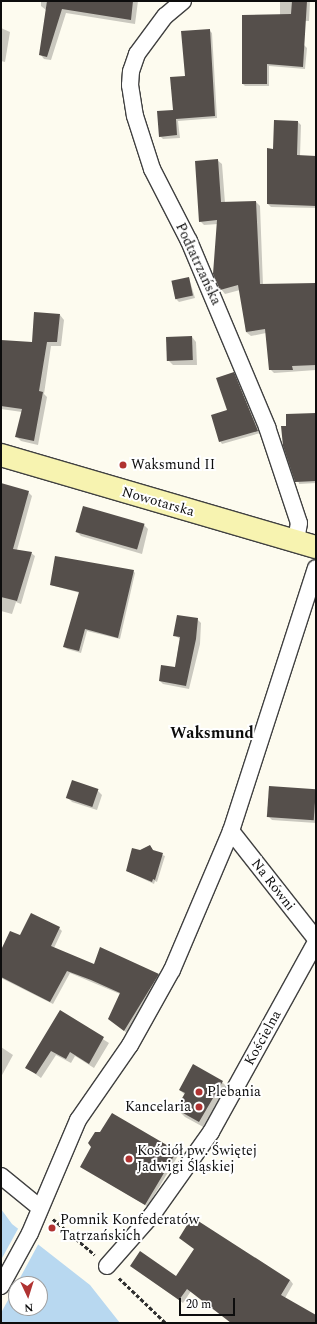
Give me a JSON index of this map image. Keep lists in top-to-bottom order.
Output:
{
  "streets": {
    "street": [
      "Podtatrzańska",
      "Nowotarska",
      "Na Równi",
      "Kościelna"
    ]
  },
  "crossings": [
    ["Podtatrzańska", "Nowotarska"]
  ],
  "districts": ["Waksmund"],
  "places": [
    "Waksmund II",
    "Plebania",
    "Kancelaria",
    "Kościół pw. Świętej Jadwigi Śląskiej",
    "Pomnik Konfederatów Tatrzańskich"
  ],
  "scale_bar": "20 m",
  "north": "bottom"
}
